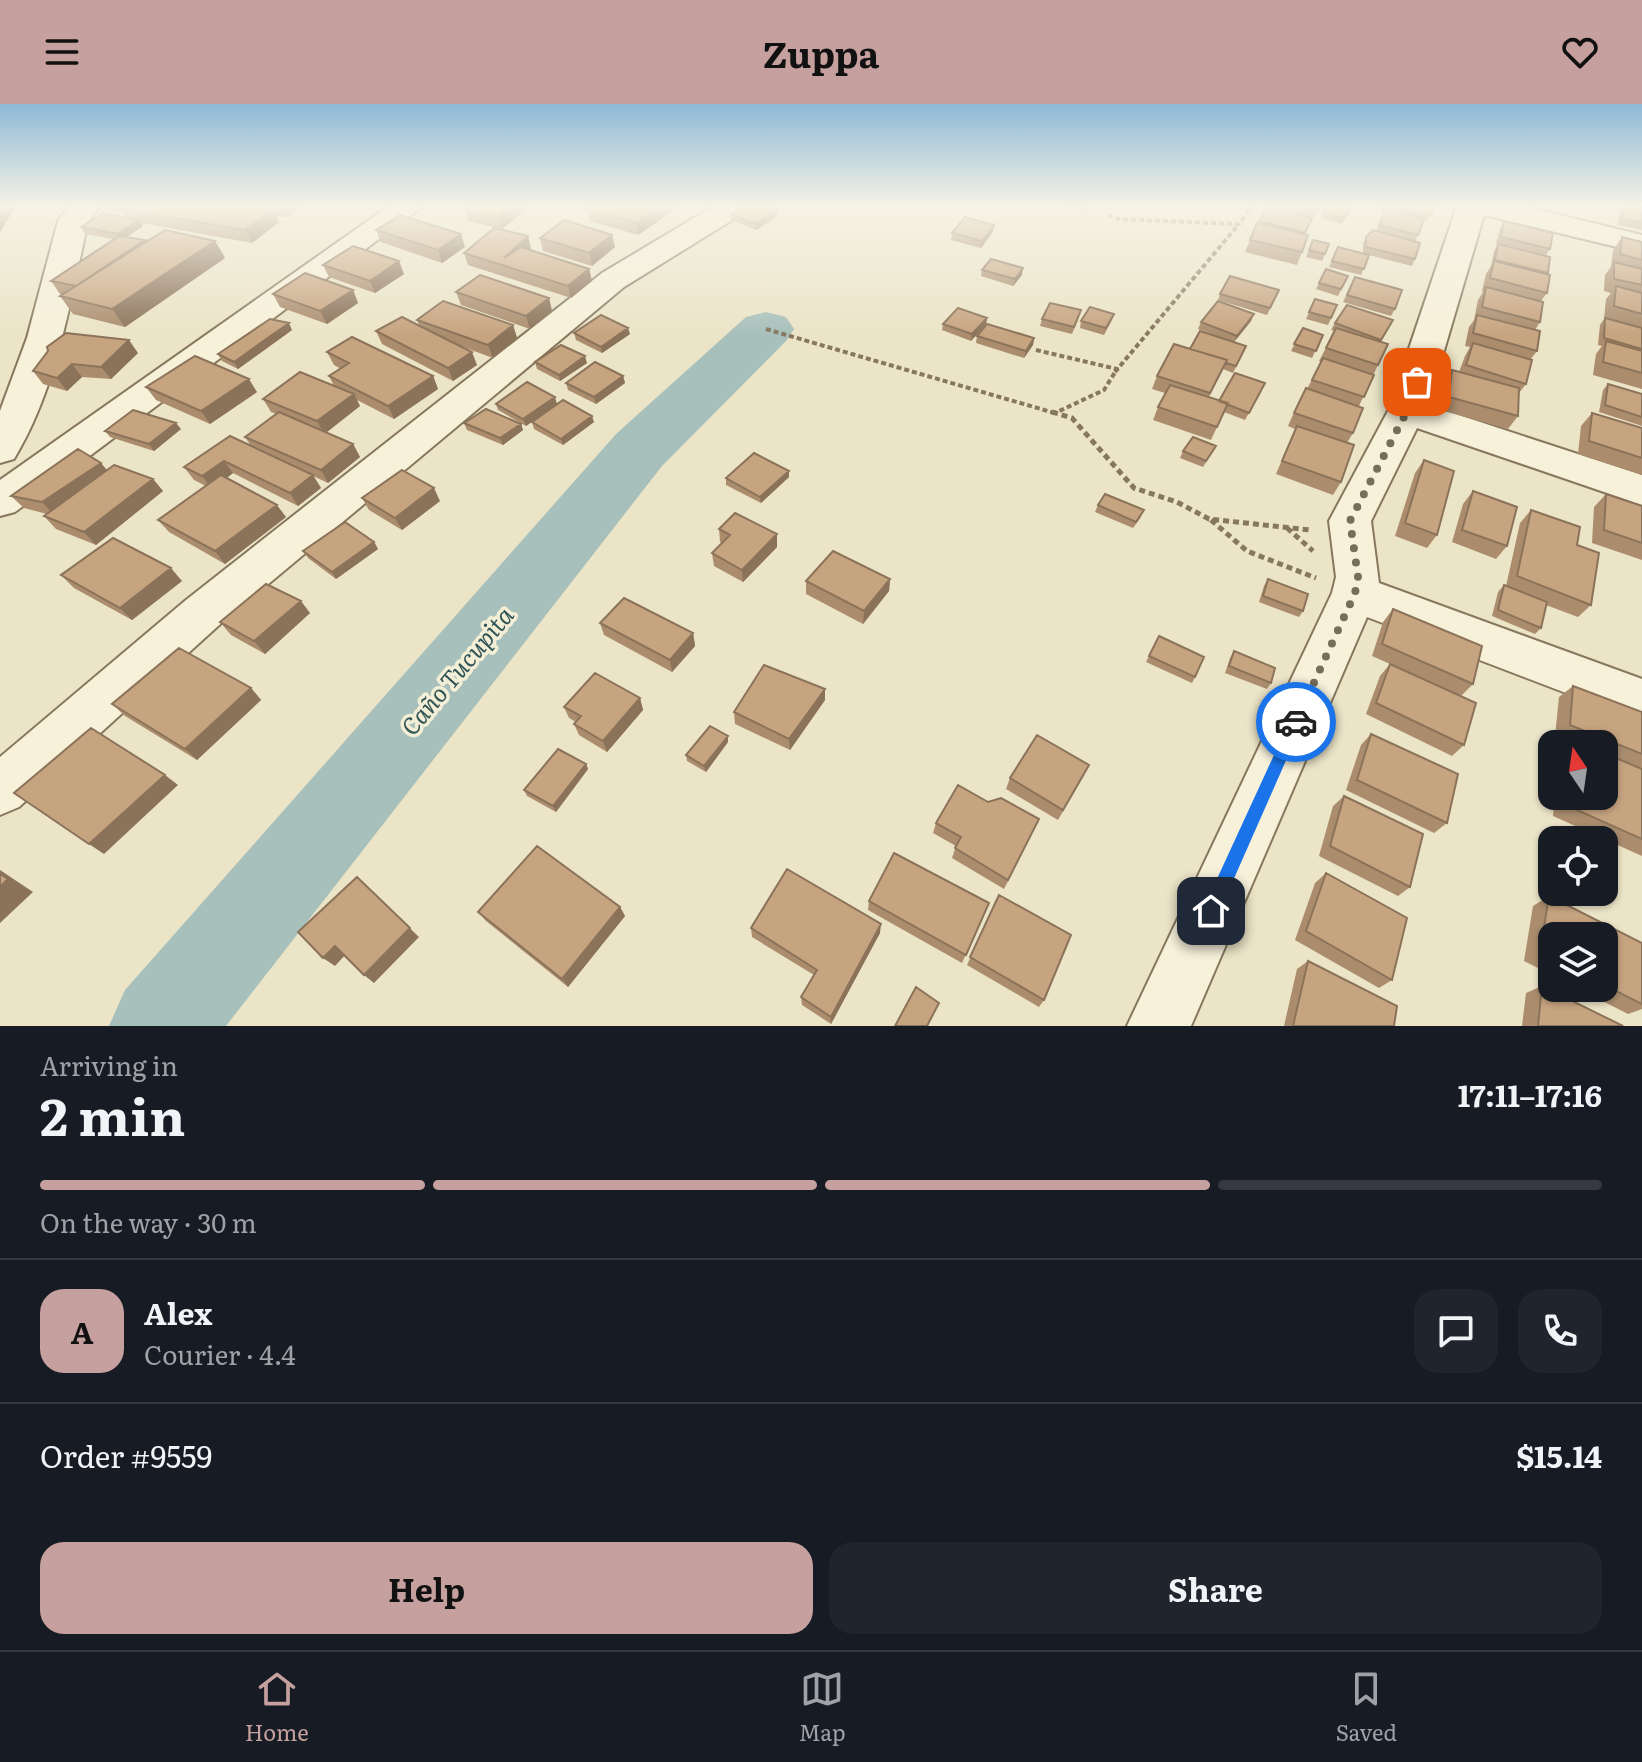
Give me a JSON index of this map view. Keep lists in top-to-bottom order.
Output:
{
  "water": ["Caño Tucupita"],
  "north": "top",
  "page": {
    "header": "Zuppa",
    "heading": ["2 min", "Arriving in", "17:11–17:16"],
    "panel": [
      "Alex",
      "Courier · 4.4",
      "Order #9559",
      "$15.14"
    ],
    "bar": "On the way · 30 m",
    "round": "A",
    "buttons": ["Help", "Share"],
    "tabs": ["Home", "Map", "Saved"]
  }
}
